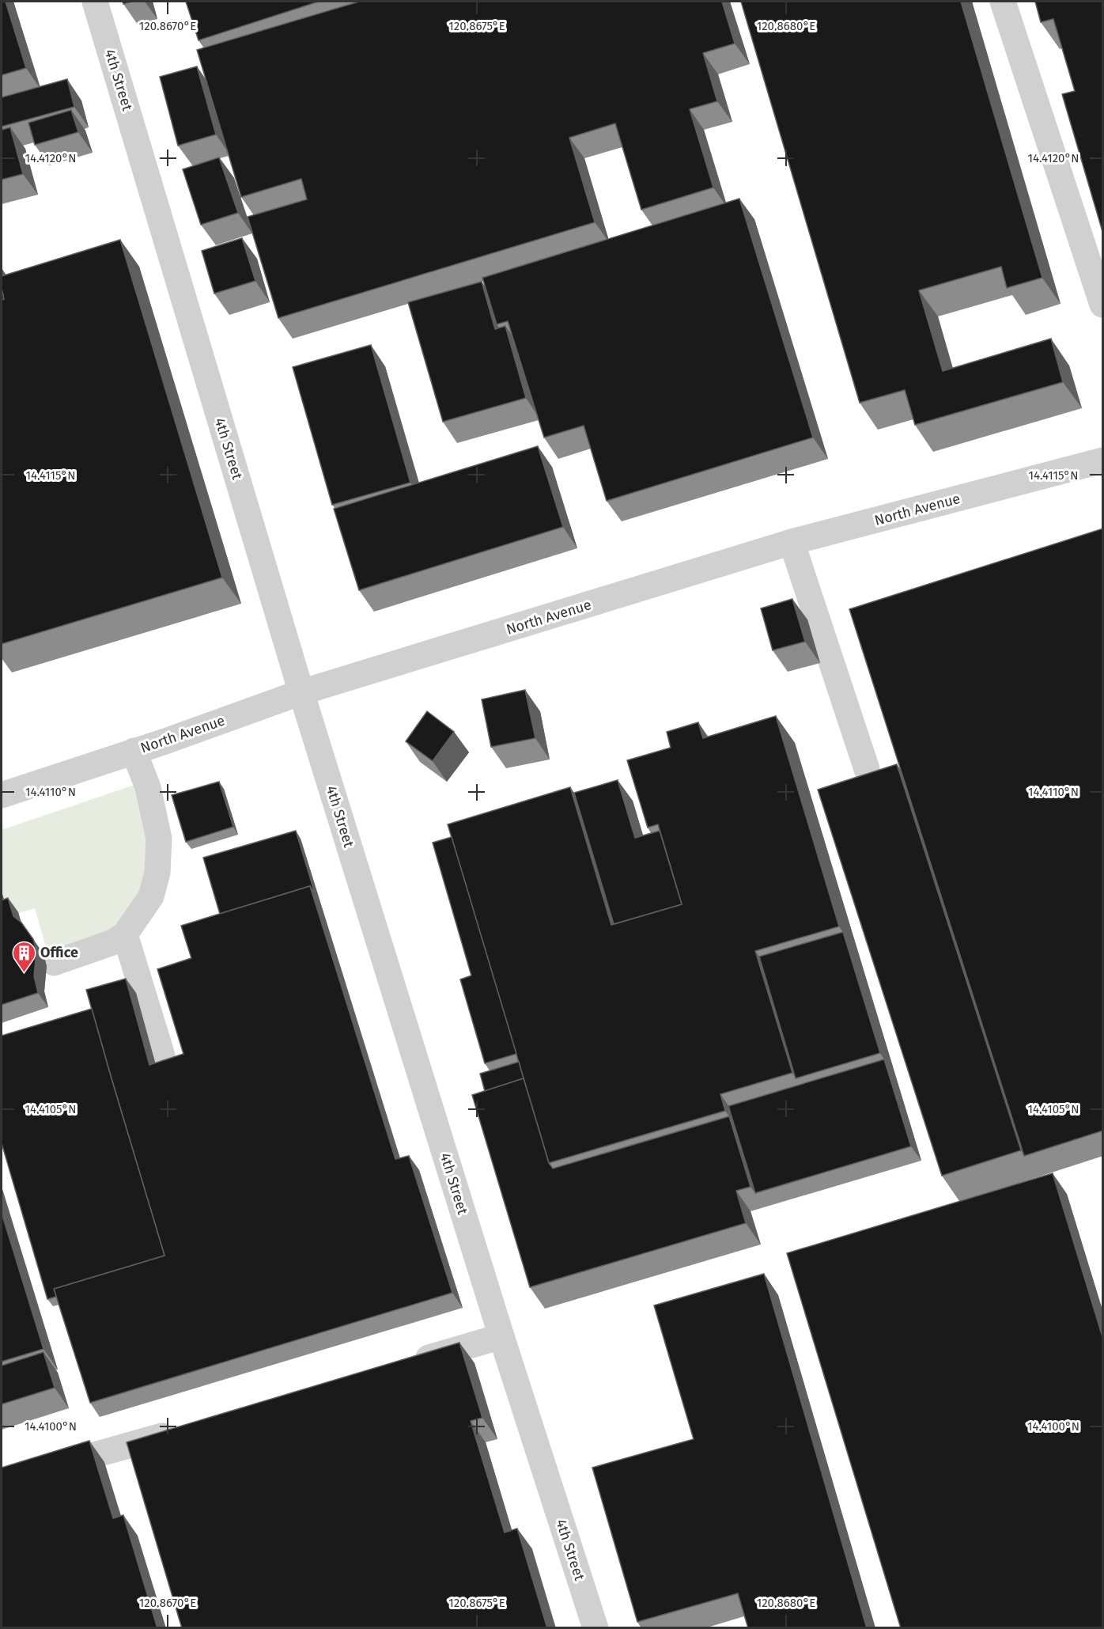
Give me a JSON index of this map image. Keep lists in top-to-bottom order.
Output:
{
  "streets": {
    "street": ["4th Street", "North Avenue"]
  },
  "crossings": [
    ["4th Street", "North Avenue"]
  ],
  "places": {
    "building": ["Office"]
  },
  "coordinates": [
    "120.8670°E",
    "120.8675°E",
    "120.8680°E",
    "14.4120°N",
    "14.4115°N",
    "14.4110°N",
    "14.4105°N",
    "14.4100°N"
  ]
}
